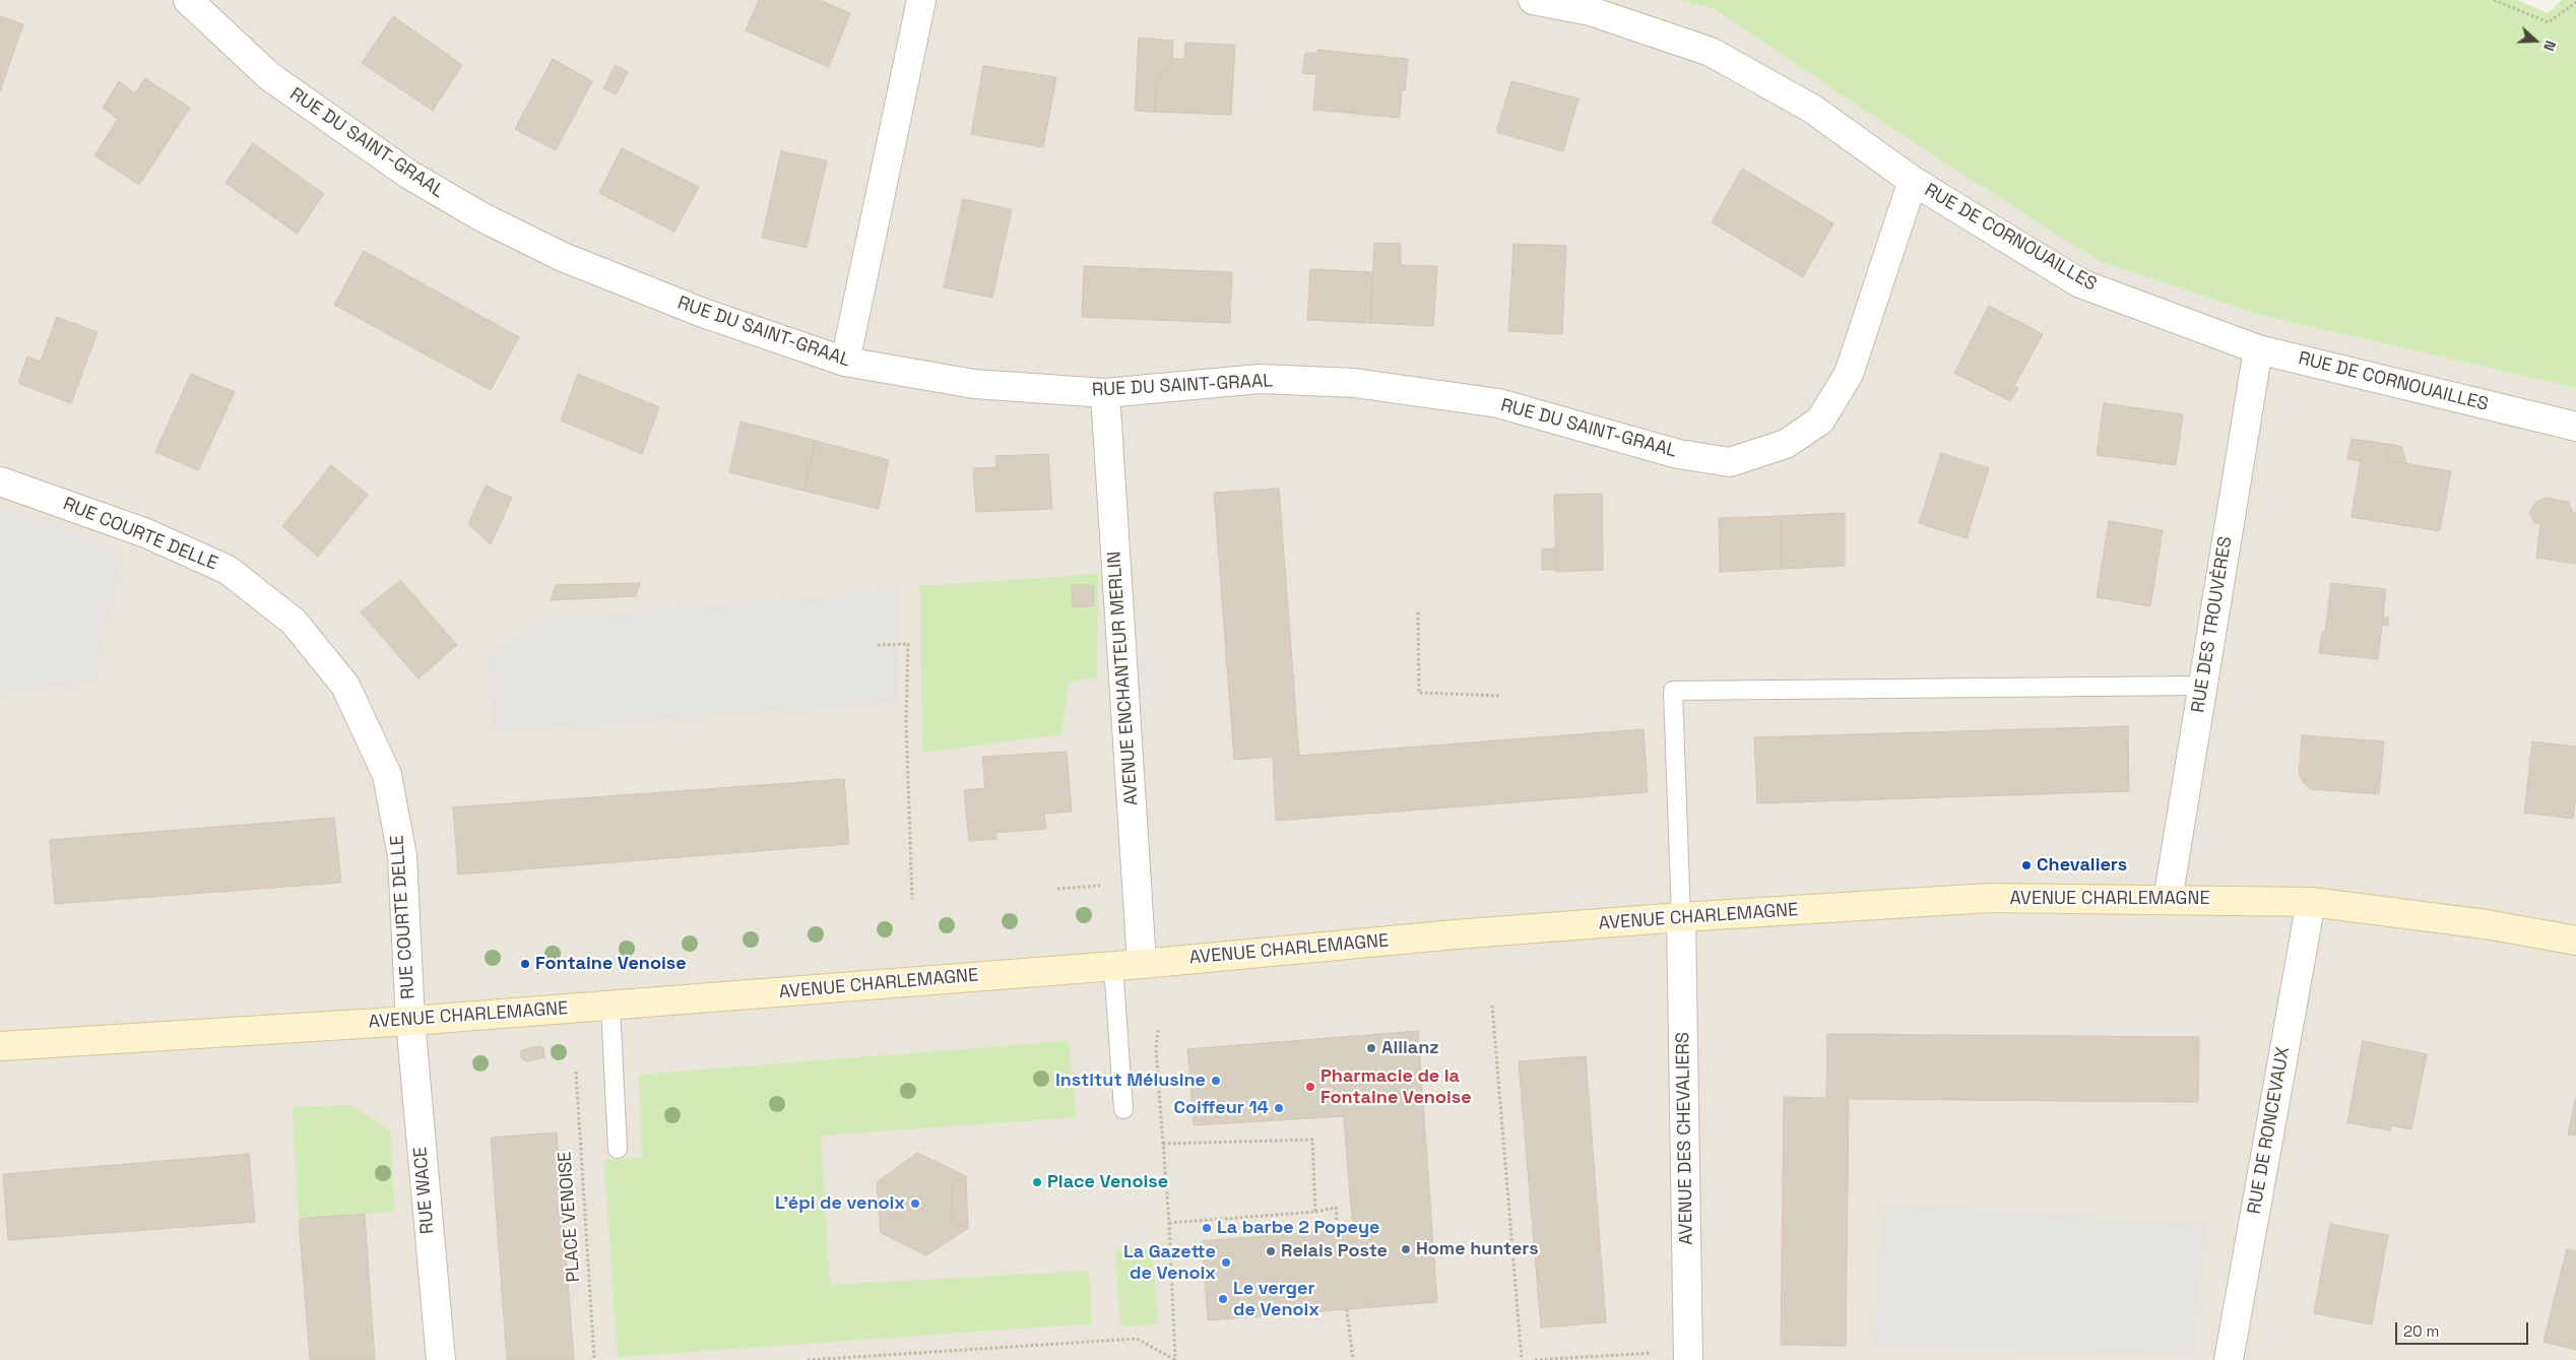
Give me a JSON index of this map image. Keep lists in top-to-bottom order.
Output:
{
  "streets": {
    "street": [
      "RUE DU SAINT-GRAAL",
      "RUE DE CORNOUAILLES",
      "RUE COURTE DELLE",
      "RUE DES TROUVÈRES",
      "AVENUE ENCHANTEUR MERLIN",
      "AVENUE CHARLEMAGNE",
      "RUE DE RONCEVAUX",
      "AVENUE DES CHEVALIERS",
      "RUE WACE"
    ],
    "path": ["PLACE VENOISE"]
  },
  "crossings": [
    ["RUE DU SAINT-GRAAL", "RUE DE CORNOUAILLES"],
    ["RUE DU SAINT-GRAAL", "AVENUE ENCHANTEUR MERLIN"],
    ["RUE DE CORNOUAILLES", "RUE DES TROUVÈRES"],
    ["RUE COURTE DELLE", "AVENUE CHARLEMAGNE"],
    ["RUE COURTE DELLE", "RUE WACE"],
    ["RUE DES TROUVÈRES", "AVENUE CHARLEMAGNE"],
    ["AVENUE ENCHANTEUR MERLIN", "AVENUE CHARLEMAGNE"],
    ["AVENUE CHARLEMAGNE", "RUE DE RONCEVAUX"],
    ["AVENUE CHARLEMAGNE", "AVENUE DES CHEVALIERS"],
    ["AVENUE CHARLEMAGNE", "RUE WACE"]
  ],
  "places": [
    "Chevaliers",
    "Fontaine Venoise",
    "Allianz",
    "Institut Mélusine",
    "Pharmacie de la Fontaine Venoise",
    "Coiffeur 14",
    "Place Venoise",
    "L'épi de venoix",
    "La barbe 2 Popeye",
    "Home hunters",
    "Relais Poste",
    "La Gazette de Venoix",
    "Le verger de Venoix"
  ],
  "scale_bar": "20 m",
  "north": "right"
}
